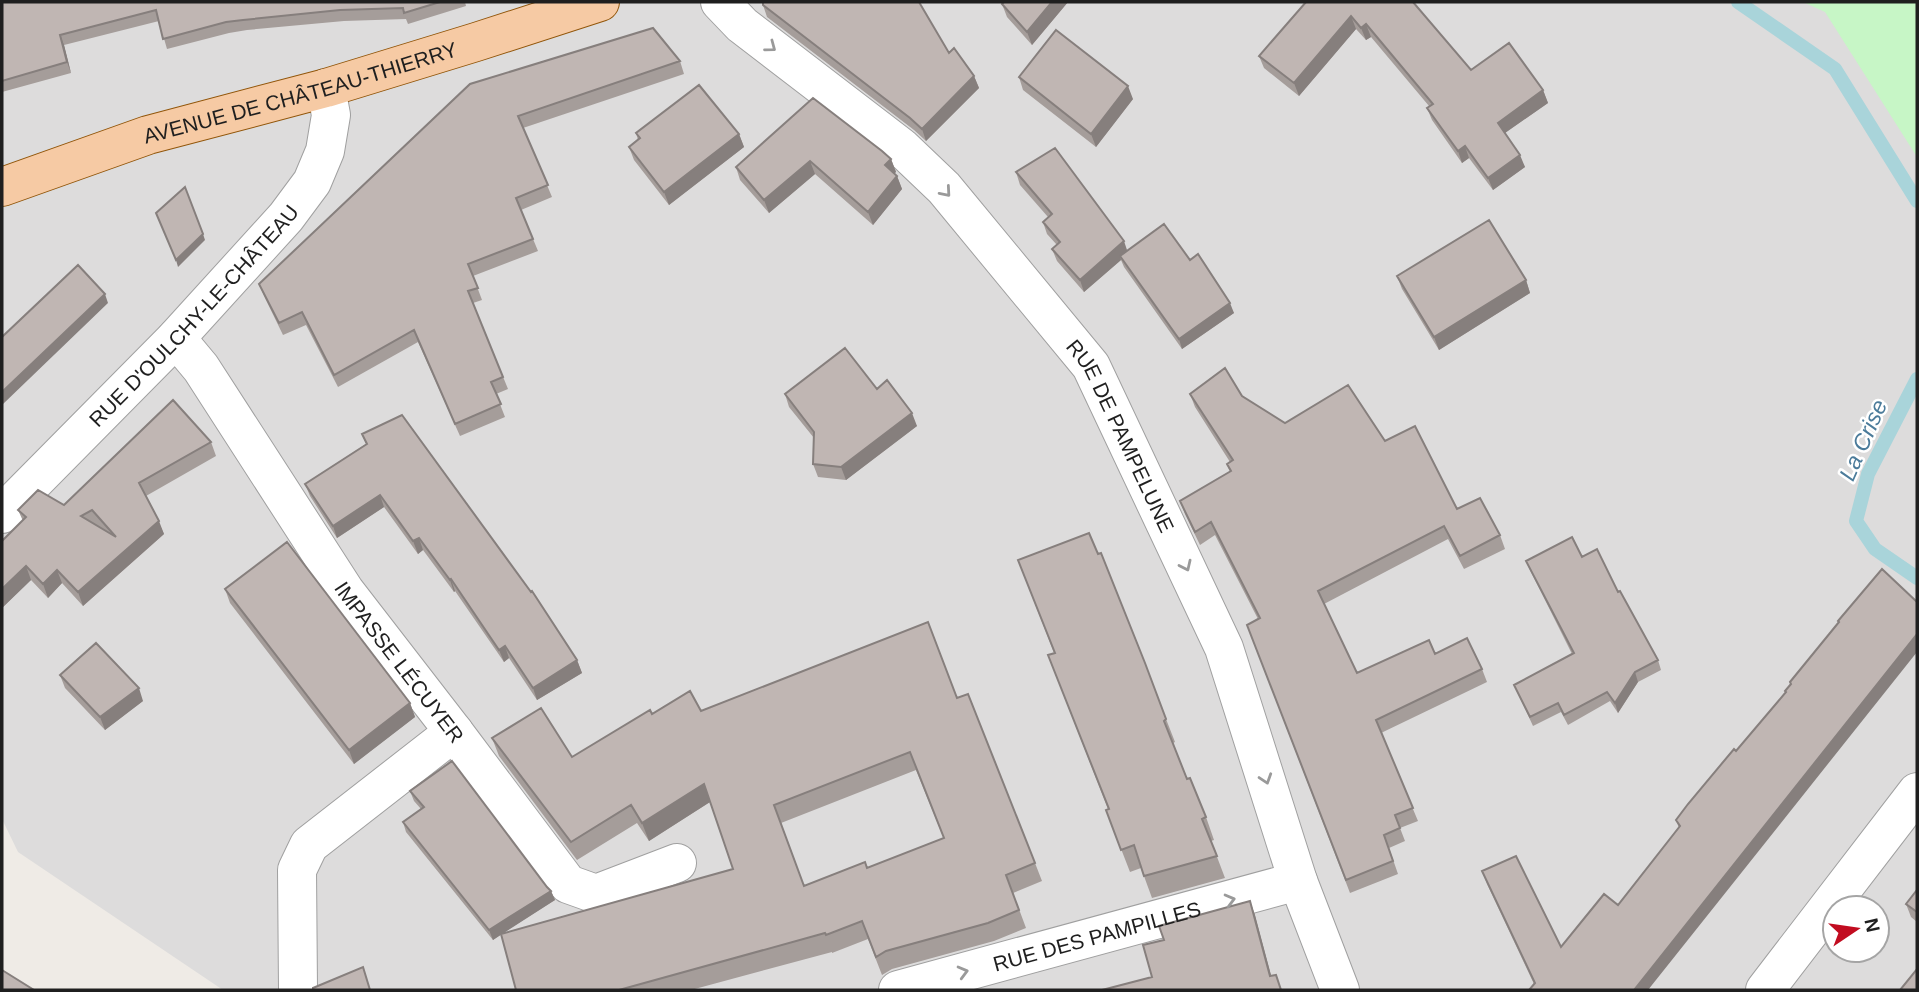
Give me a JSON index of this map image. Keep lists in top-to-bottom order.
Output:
{
  "streets": {
    "main road": ["AVENUE DE CHÂTEAU-THIERRY"],
    "street": [
      "RUE D'OULCHY-LE-CHÂTEAU",
      "RUE DE PAMPELUNE",
      "IMPASSE LÉCUYER",
      "RUE DES PAMPILLES"
    ]
  },
  "crossings": [
    ["AVENUE DE CHÂTEAU-THIERRY", "RUE D'OULCHY-LE-CHÂTEAU"],
    ["RUE D'OULCHY-LE-CHÂTEAU", "IMPASSE LÉCUYER"],
    ["RUE DE PAMPELUNE", "RUE DES PAMPILLES"]
  ],
  "one_way": ["RUE DE PAMPELUNE", "RUE DES PAMPILLES"],
  "water": ["La Crise"],
  "north": "right"
}
